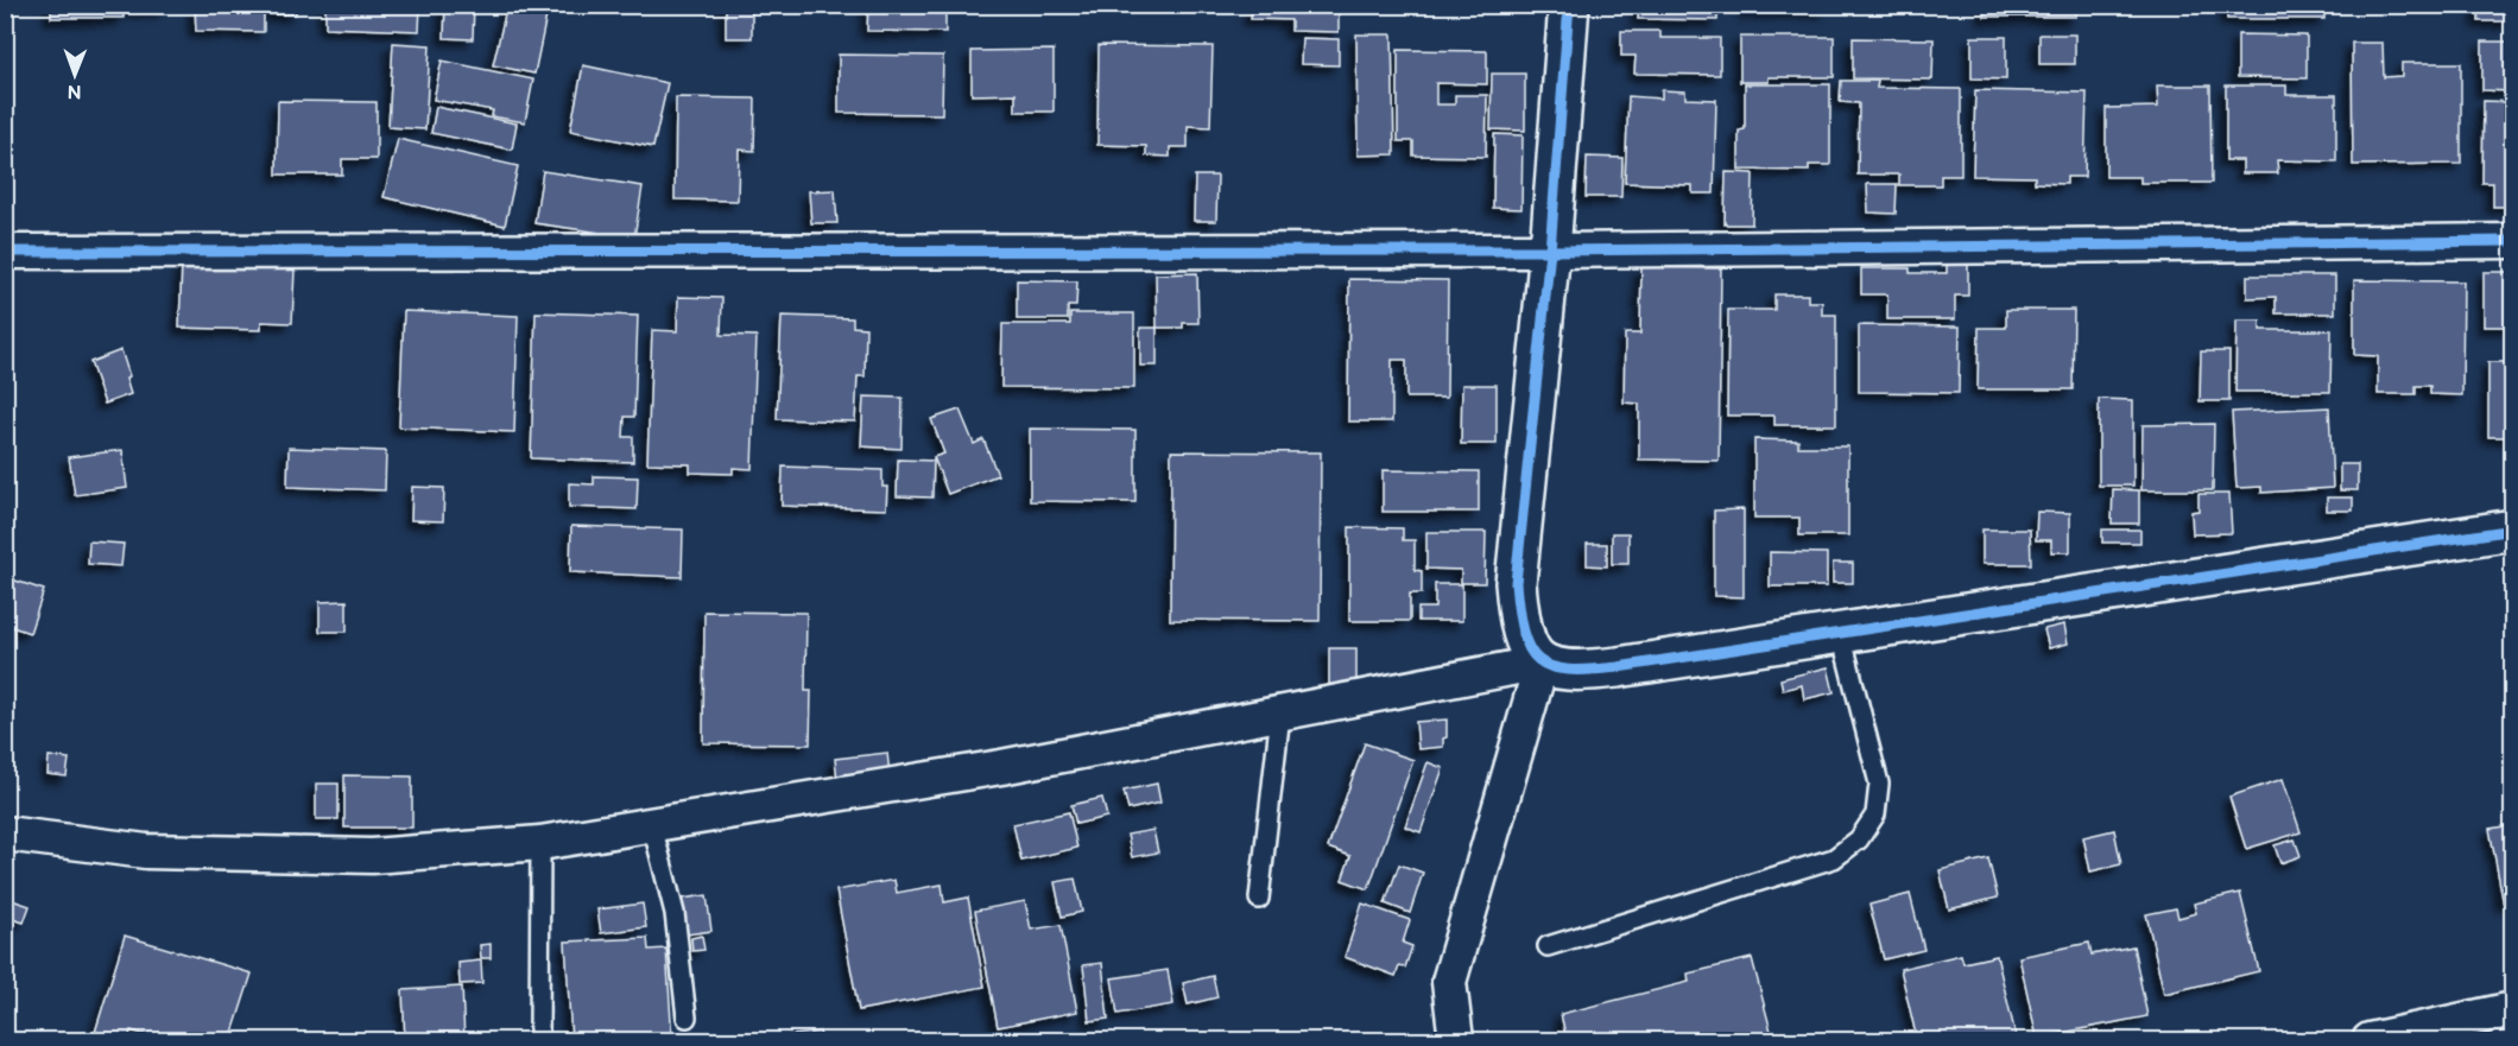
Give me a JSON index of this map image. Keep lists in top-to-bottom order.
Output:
{
  "north": "bottom"
}
